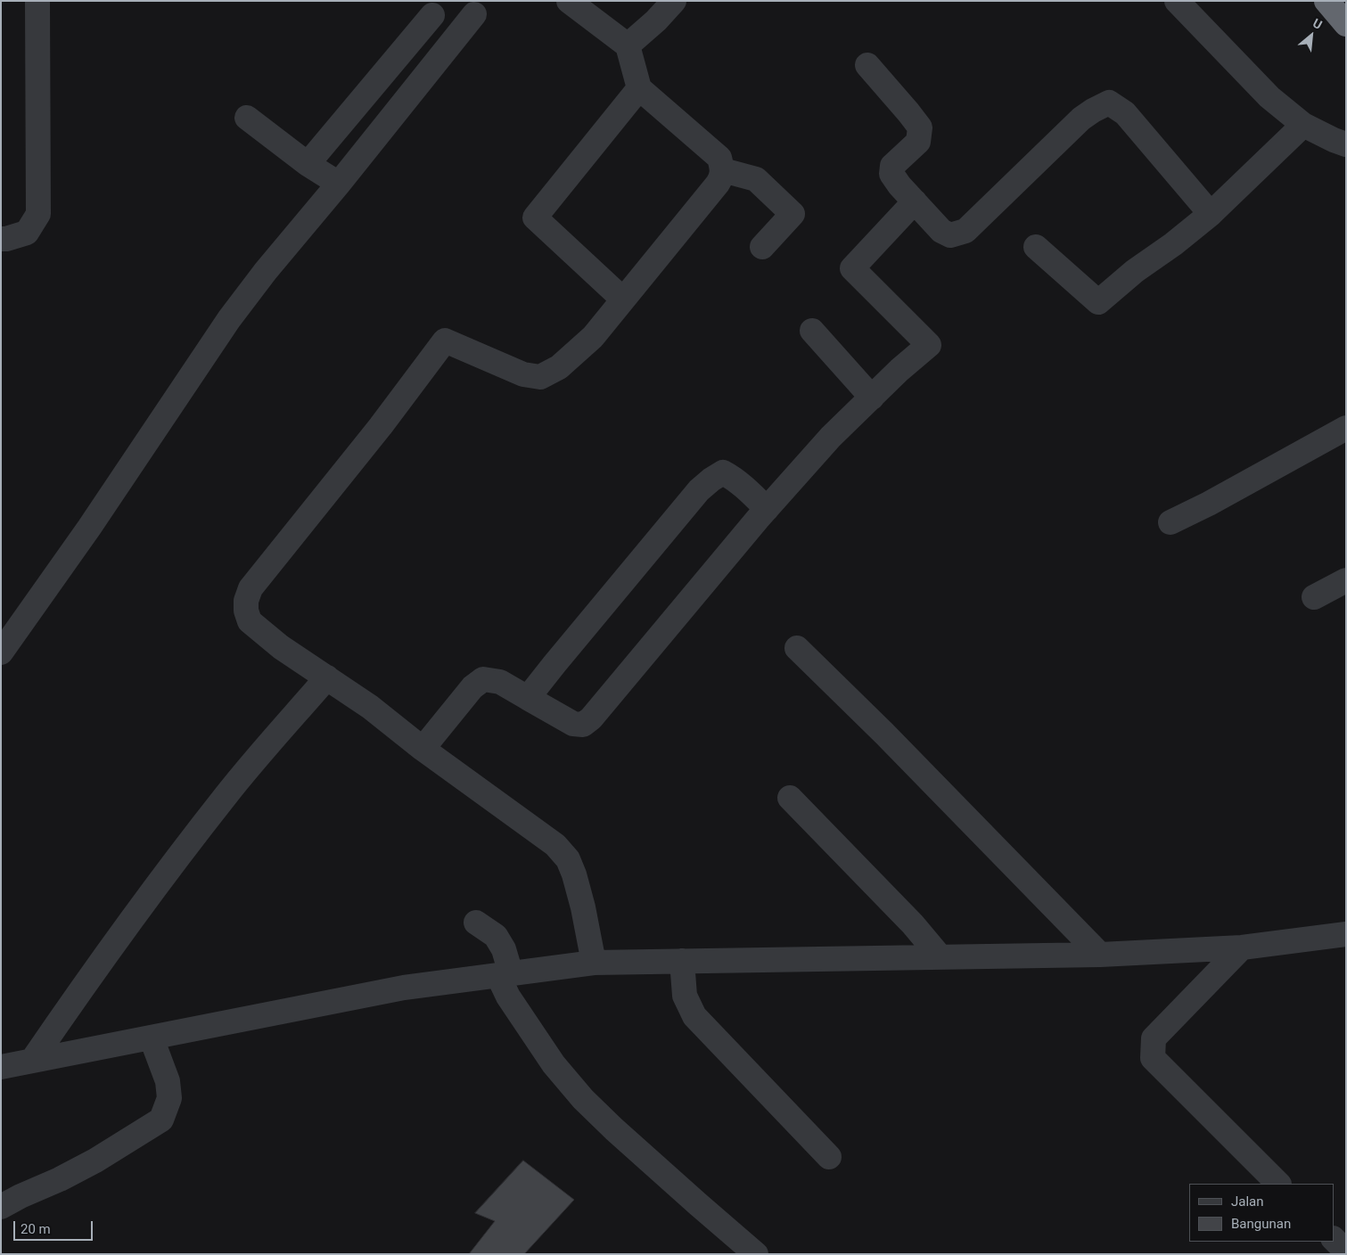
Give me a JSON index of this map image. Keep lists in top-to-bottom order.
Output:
{
  "legend": ["Jalan", "Bangunan"],
  "scale_bar": "20 m",
  "north": "top right"
}
